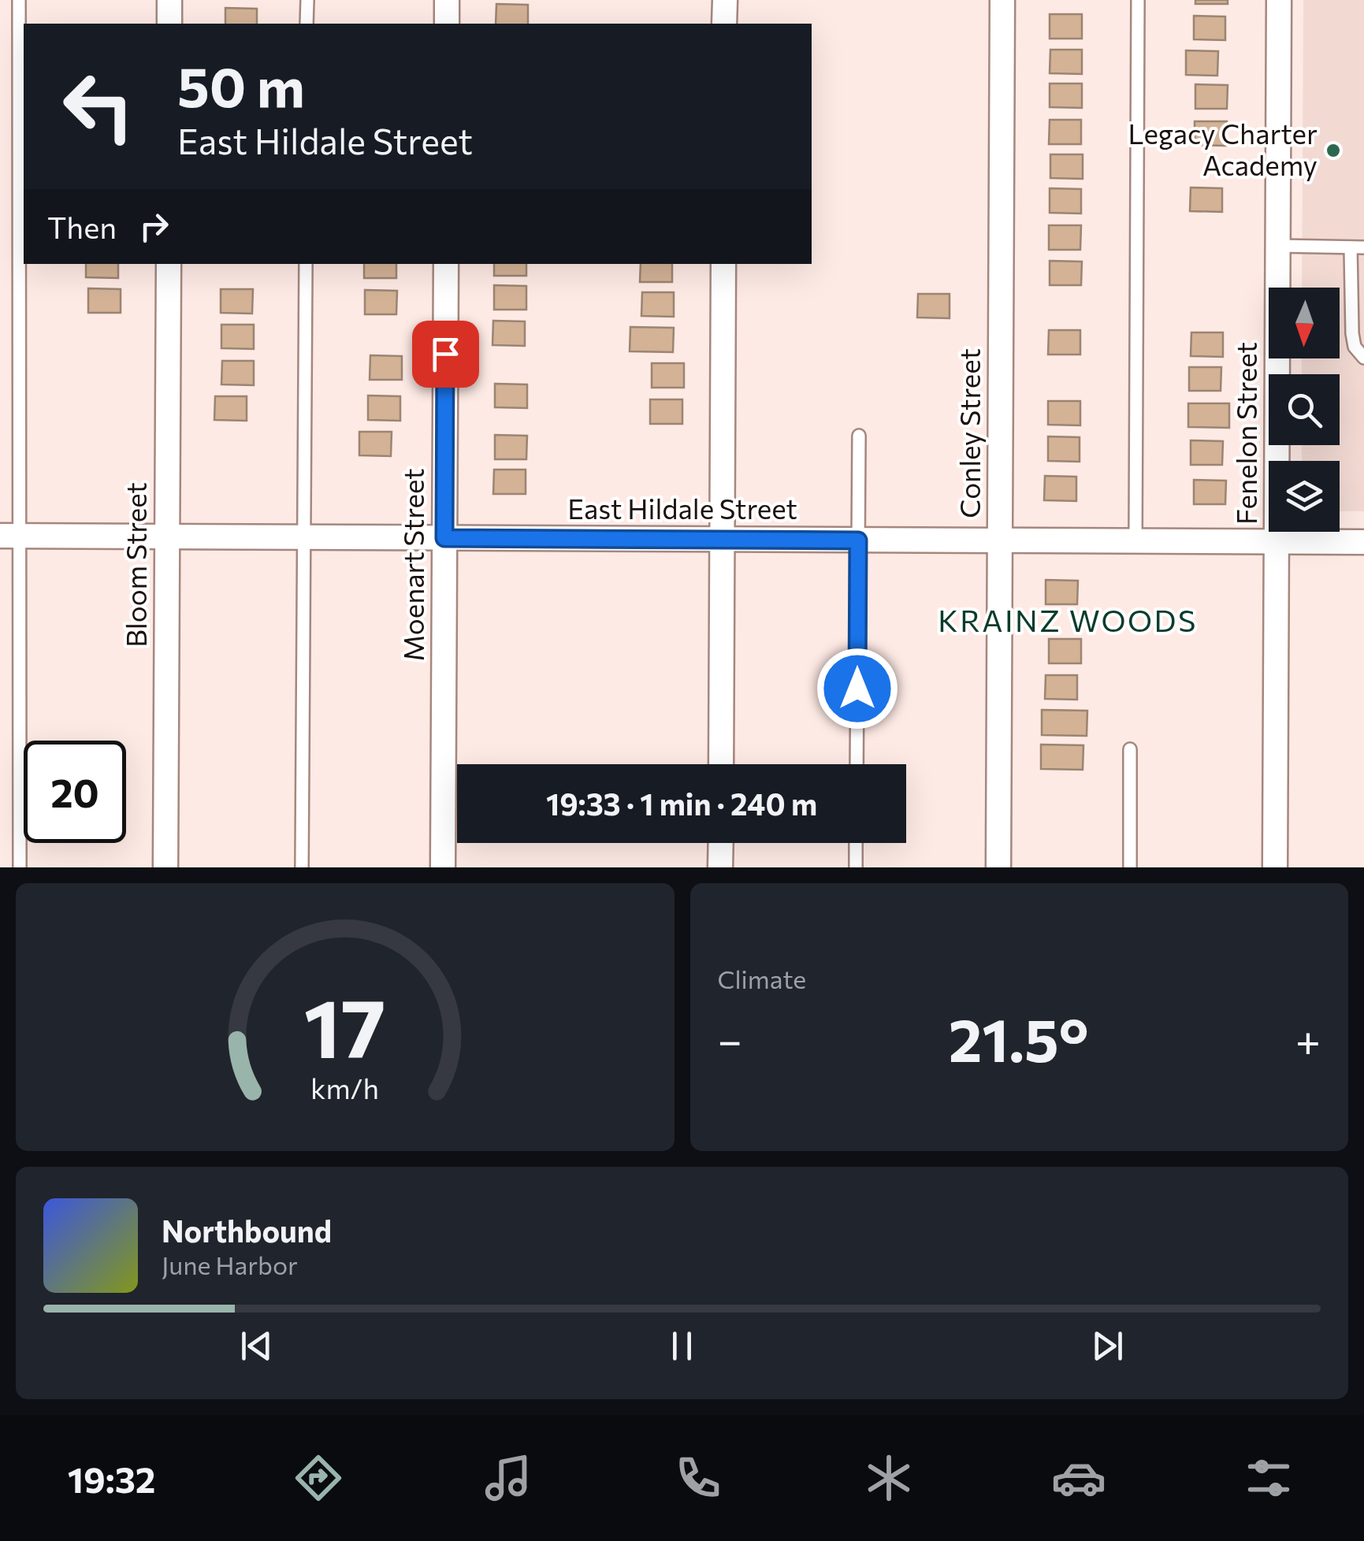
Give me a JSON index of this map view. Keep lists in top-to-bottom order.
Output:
{
  "streets": {
    "street": [
      "Conley Street",
      "Fenelon Street",
      "East Hildale Street",
      "Bloom Street",
      "Moenart Street"
    ]
  },
  "crossings": [
    ["Conley Street", "East Hildale Street"],
    ["Fenelon Street", "East Hildale Street"],
    ["East Hildale Street", "Bloom Street"],
    ["East Hildale Street", "Moenart Street"]
  ],
  "districts": ["KRAINZ WOODS"],
  "places": ["Legacy Charter Academy"],
  "north": "bottom",
  "page": {
    "turn": ["50 m", "East Hildale Street"],
    "then": "Then",
    "limit": "20",
    "trip": "19:33 · 1 min · 240 m",
    "tile": "Climate",
    "heat": ["−", "21.5°", "+"],
    "song": ["Northbound", "June Harbor"],
    "tabs": "19:32",
    "gauge": ["17", "km/h"]
  }
}
